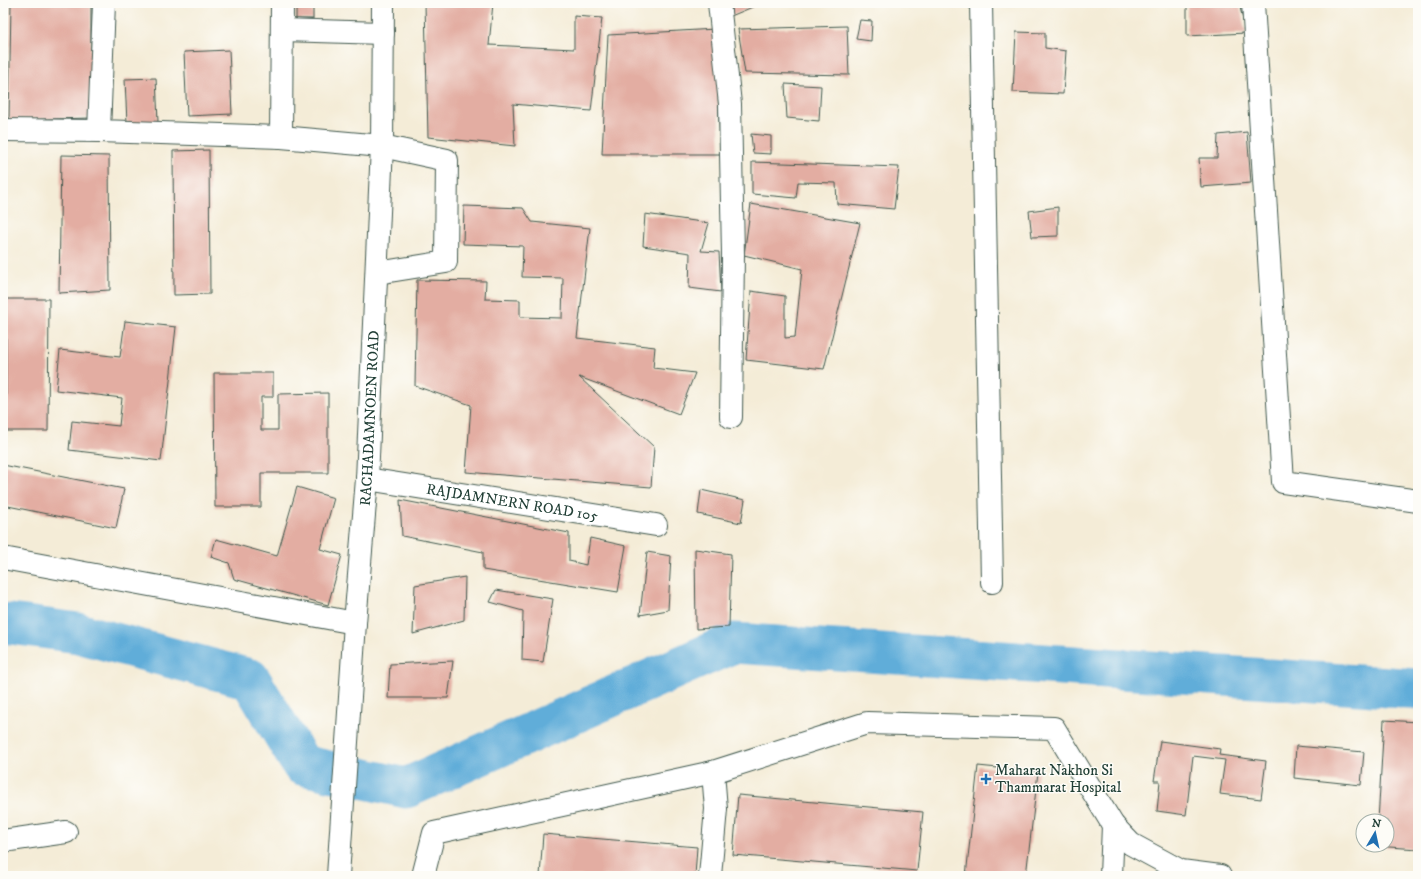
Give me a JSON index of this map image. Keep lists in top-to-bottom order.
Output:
{
  "streets": {
    "street": ["RACHADAMNOEN ROAD", "RAJDAMNERN ROAD 105"]
  },
  "crossings": [
    ["RACHADAMNOEN ROAD", "RAJDAMNERN ROAD 105"]
  ],
  "places": {
    "health": ["Maharat Nakhon Si Thammarat Hospital"]
  },
  "north": "top"
}
